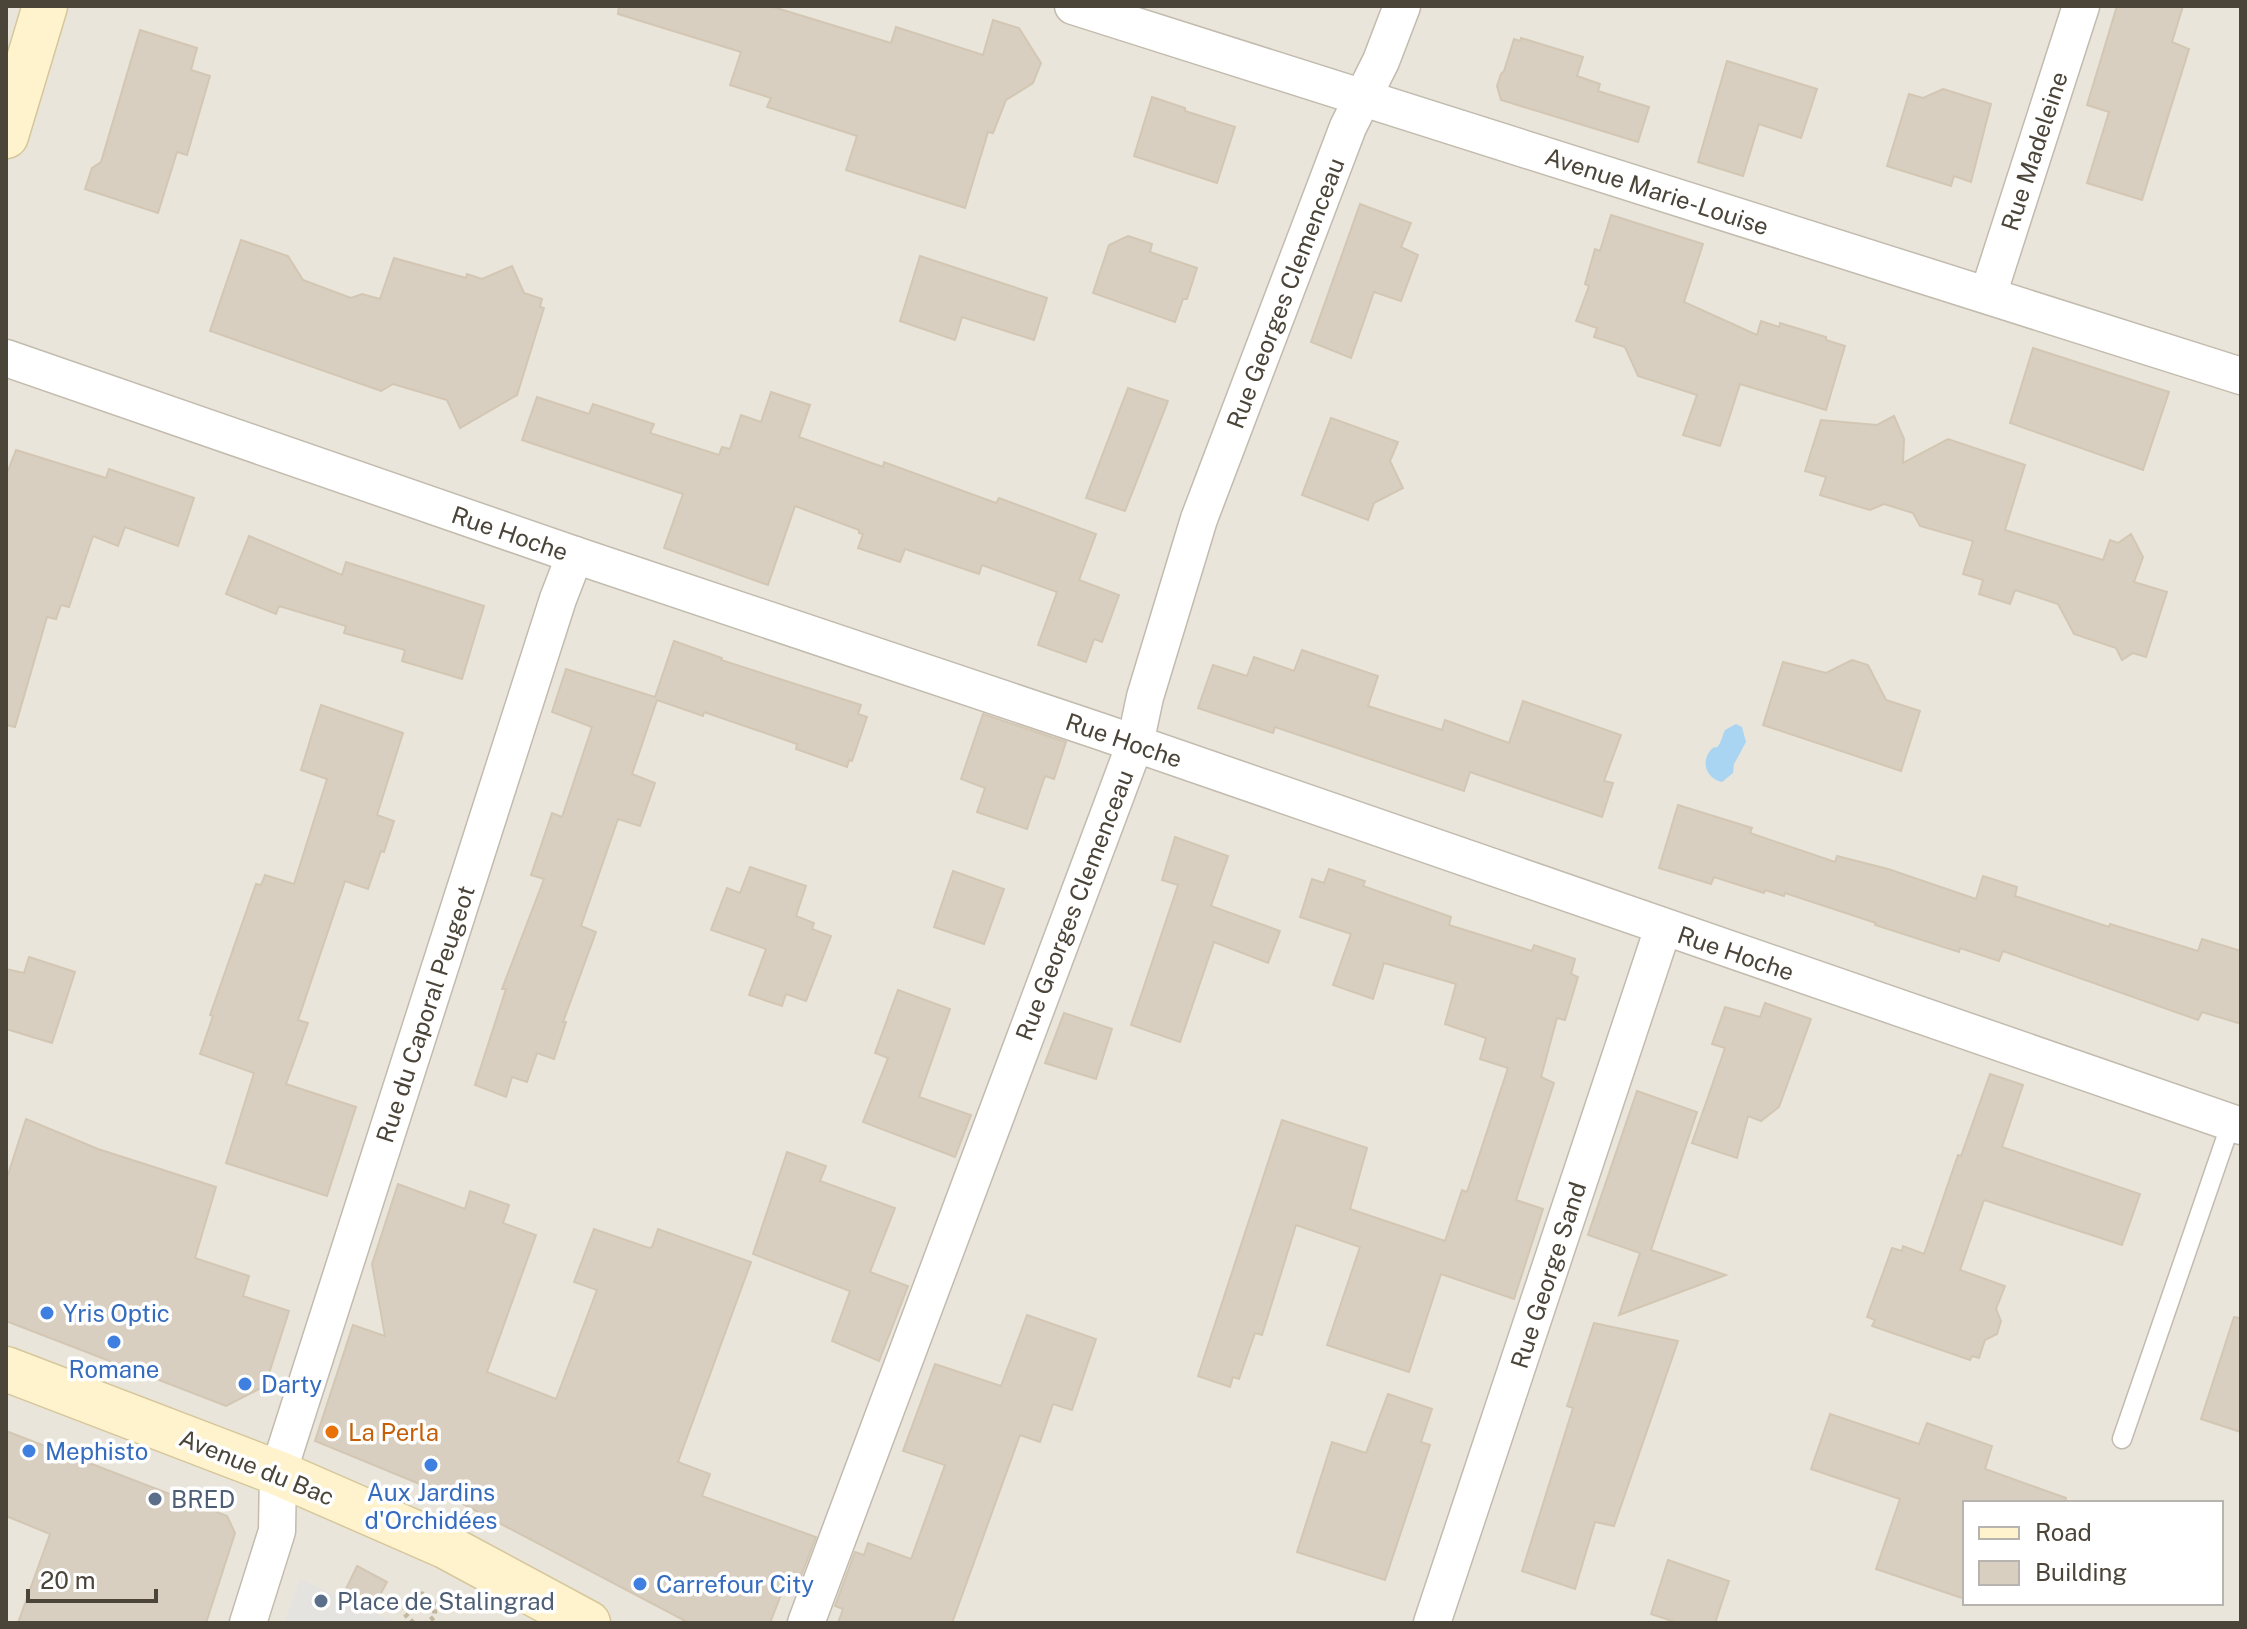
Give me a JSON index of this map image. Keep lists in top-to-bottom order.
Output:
{
  "streets": {
    "main road": ["Avenue du Bac"],
    "street": [
      "Rue Madeleine",
      "Avenue Marie-Louise",
      "Rue Georges Clemenceau",
      "Rue Hoche",
      "Rue du Caporal Peugeot",
      "Rue George Sand"
    ]
  },
  "crossings": [
    ["Rue Madeleine", "Avenue Marie-Louise"],
    ["Avenue Marie-Louise", "Rue Georges Clemenceau"],
    ["Rue Georges Clemenceau", "Rue Hoche"],
    ["Rue Hoche", "Rue du Caporal Peugeot"],
    ["Rue Hoche", "Rue George Sand"],
    ["Rue du Caporal Peugeot", "Avenue du Bac"]
  ],
  "places": [
    "Yris Optic",
    "Romane",
    "Darty",
    "La Perla",
    "Mephisto",
    "Aux Jardins d'Orchidées",
    "BRED",
    "Carrefour City",
    "Place de Stalingrad"
  ],
  "legend": ["Road", "Building"],
  "scale_bar": "20 m"
}
